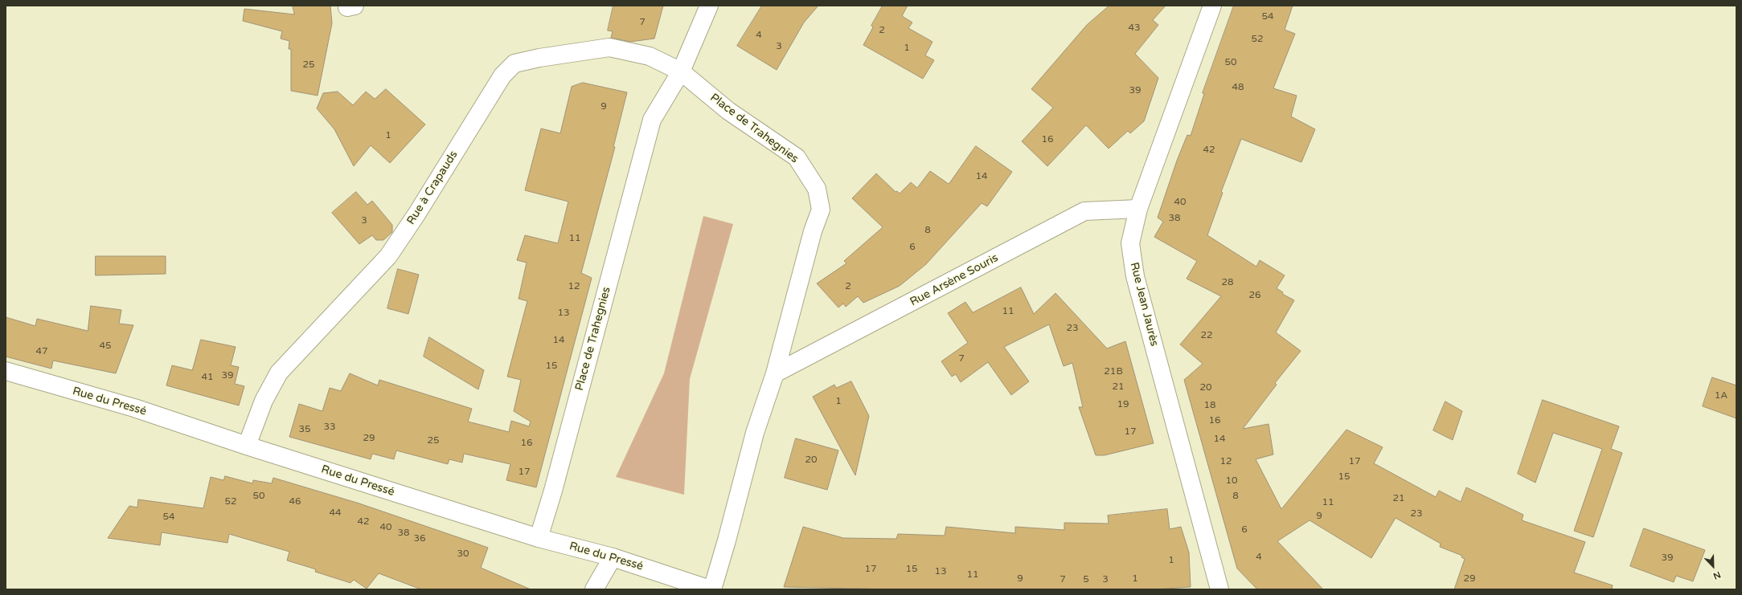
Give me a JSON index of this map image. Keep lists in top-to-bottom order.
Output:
{
  "streets": {
    "street": [
      "Place de Trahegnies",
      "Rue à Crapauds",
      "Rue Arsène Souris",
      "Rue Jean Jaurès",
      "Rue du Pressé"
    ]
  },
  "crossings": [
    ["Place de Trahegnies", "Rue à Crapauds"],
    ["Place de Trahegnies", "Rue Arsène Souris"],
    ["Place de Trahegnies", "Rue du Pressé"],
    ["Rue à Crapauds", "Rue du Pressé"],
    ["Rue Arsène Souris", "Rue Jean Jaurès"]
  ],
  "house_numbers": [
    "54",
    "7",
    "43",
    "2",
    "4",
    "52",
    "3",
    "1",
    "50",
    "25",
    "48",
    "39",
    "9",
    "1",
    "16",
    "42",
    "14",
    "40",
    "38",
    "3",
    "8",
    "11",
    "6",
    "28",
    "12",
    "2",
    "26",
    "11",
    "13",
    "23",
    "22",
    "14",
    "45",
    "47",
    "7",
    "15",
    "21B",
    "39",
    "41",
    "21",
    "20",
    "1A",
    "1",
    "19",
    "18",
    "16",
    "33",
    "35",
    "17",
    "29",
    "14",
    "25",
    "16",
    "20",
    "12",
    "17",
    "17",
    "15",
    "10",
    "50",
    "8",
    "21",
    "52",
    "46",
    "11",
    "44",
    "23",
    "9",
    "54",
    "42",
    "40",
    "6",
    "38",
    "36",
    "30",
    "4",
    "39",
    "1",
    "17",
    "15",
    "13",
    "11",
    "9",
    "1",
    "29",
    "7",
    "5",
    "3"
  ],
  "north": "bottom right"
}
